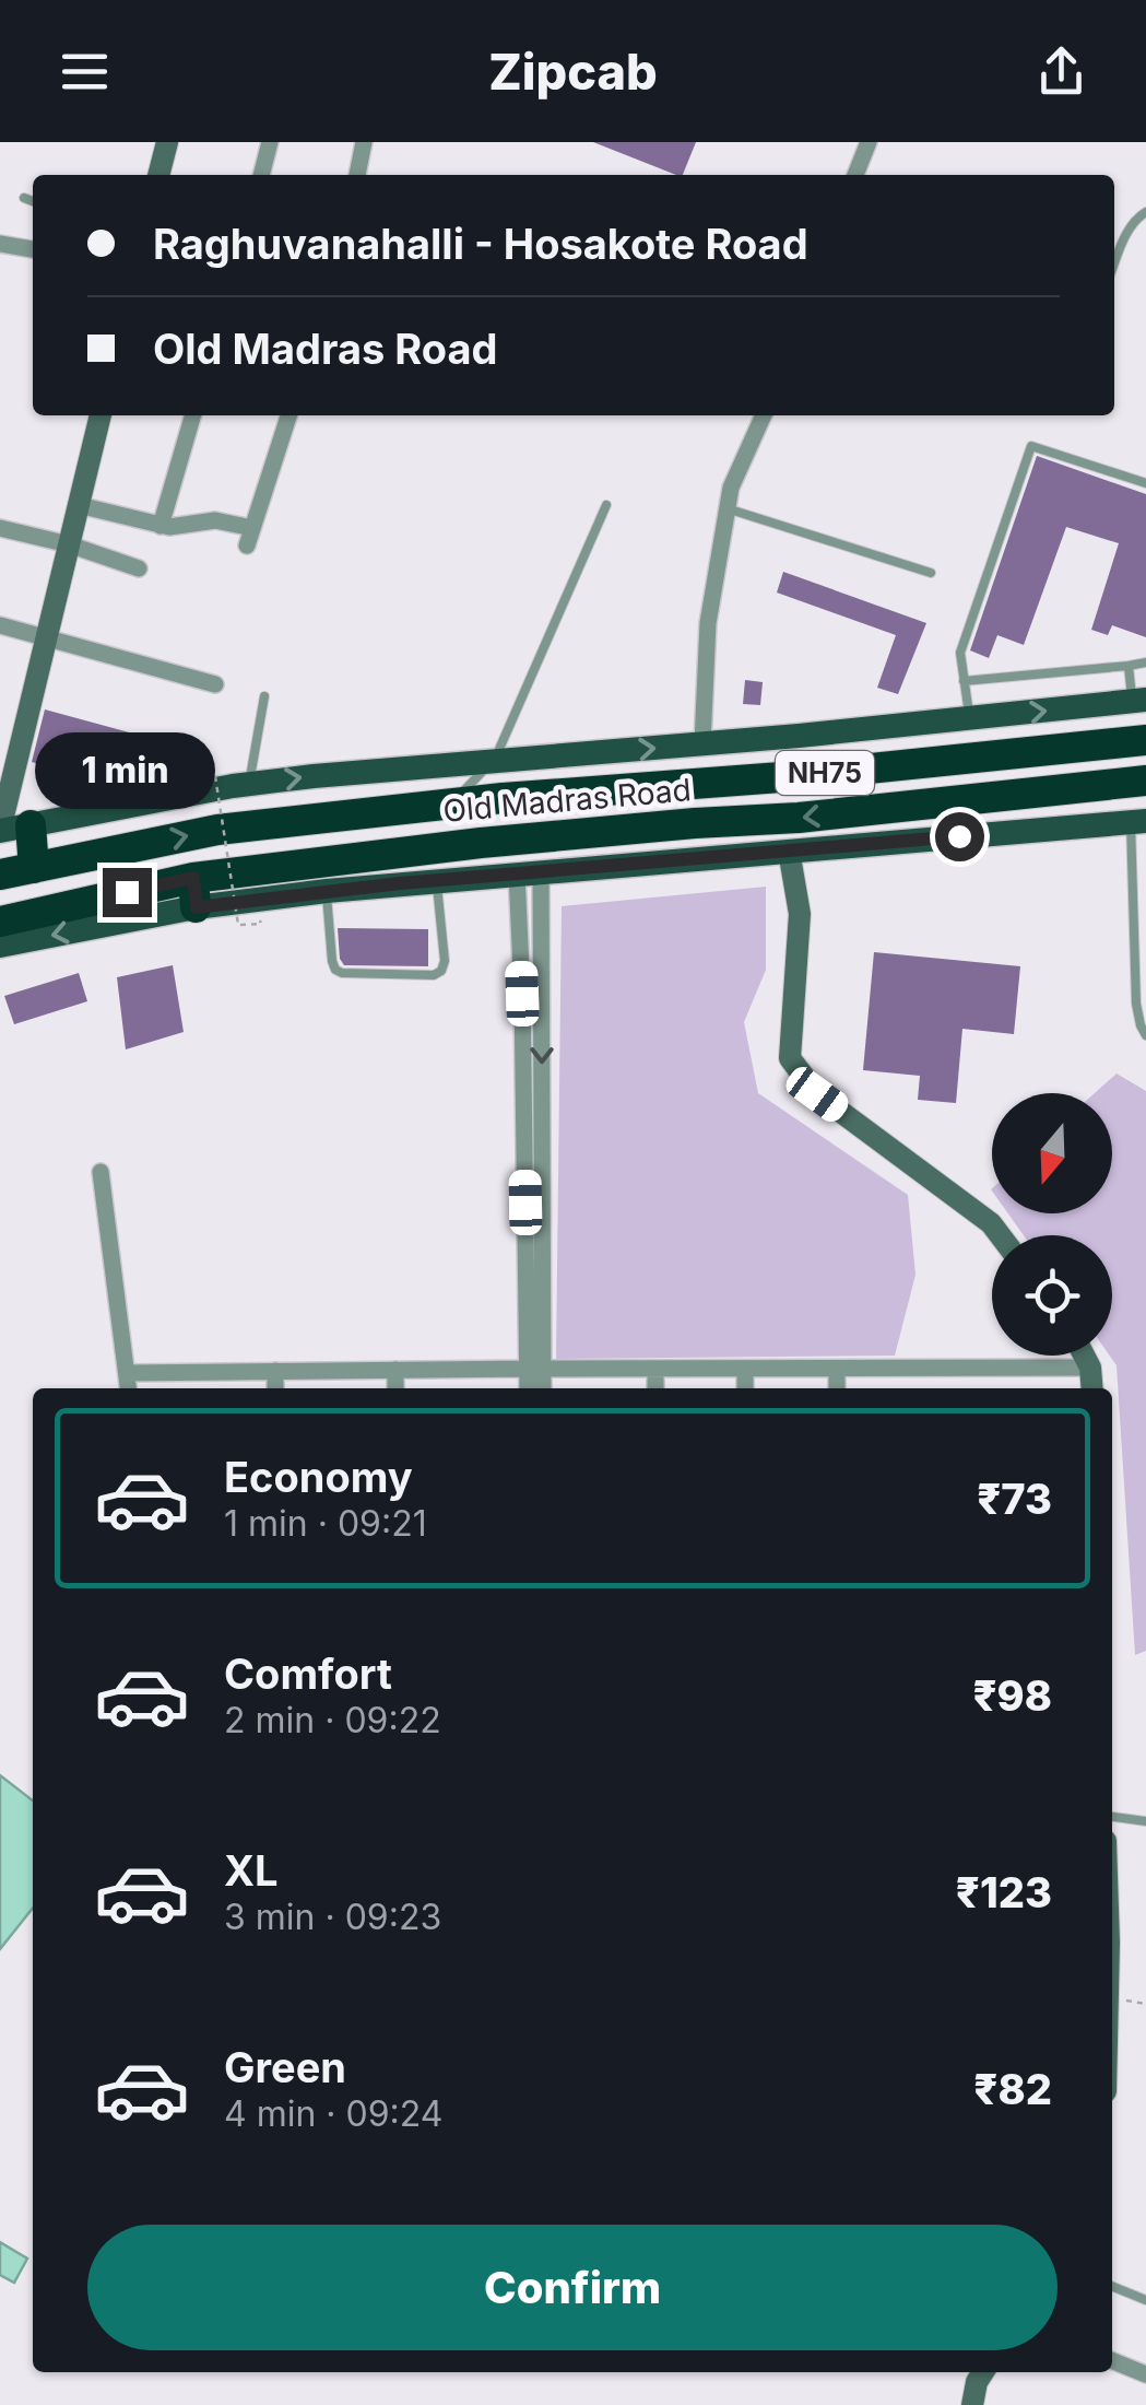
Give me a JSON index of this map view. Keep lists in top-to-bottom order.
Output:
{
  "streets": {
    "highway": ["NH75", "Old Madras Road"]
  },
  "north": "bottom",
  "page": {
    "header": "Zipcab",
    "banner": ["Raghuvanahalli - Hosakote Road", "Old Madras Road"],
    "bubble": "1 min",
    "list": [
      {
        "name": "Economy",
        "note": "1 min · 09:21",
        "value": "₹73"
      },
      {
        "name": "Comfort",
        "note": "2 min · 09:22",
        "value": "₹98"
      },
      {
        "name": "XL",
        "note": "3 min · 09:23",
        "value": "₹123"
      },
      {
        "name": "Green",
        "note": "4 min · 09:24",
        "value": "₹82"
      }
    ],
    "buttons": "Confirm"
  }
}
